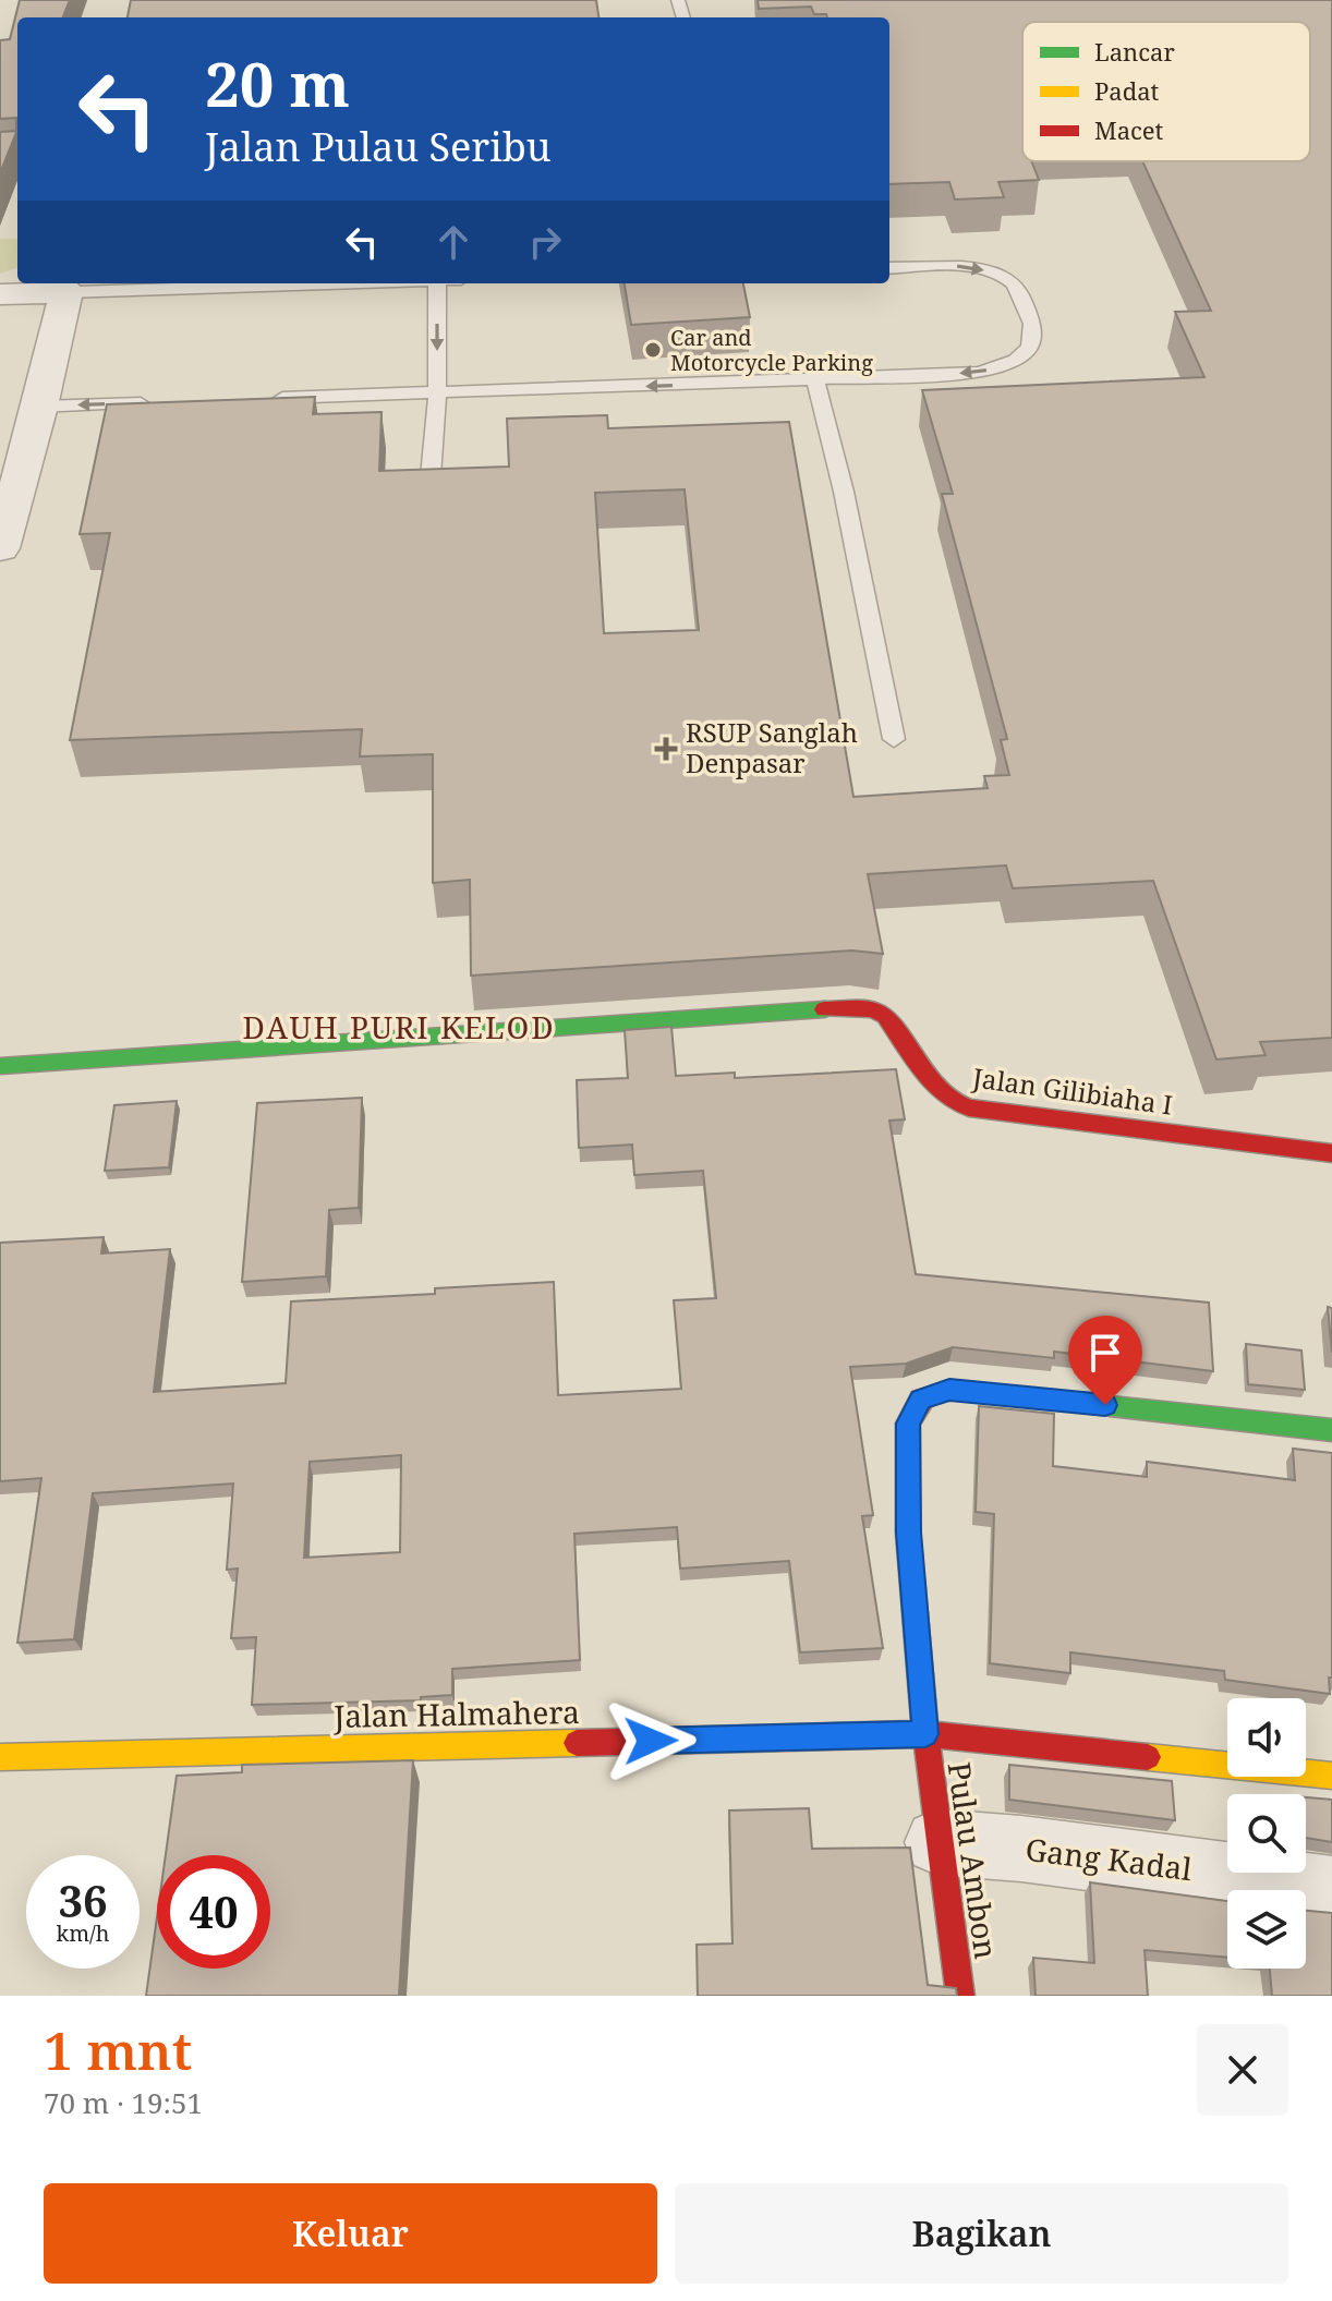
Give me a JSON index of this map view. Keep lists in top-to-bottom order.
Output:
{
  "streets": {
    "street": [
      "Jalan Gilibiaha I",
      "Jalan Halmahera",
      "Gang Kadal",
      "Pulau Ambon"
    ]
  },
  "crossings": [
    ["Jalan Halmahera", "Pulau Ambon"],
    ["Gang Kadal", "Pulau Ambon"]
  ],
  "districts": ["DAUH PURI KELOD"],
  "places": {
    "other": ["Car and Motorcycle Parking"],
    "health": ["RSUP Sanglah Denpasar"]
  },
  "legend": ["Lancar", "Padat", "Macet"],
  "page": {
    "turn": ["20 m", "Jalan Pulau Seribu"],
    "speed": "36 km/h",
    "limit": "40",
    "heading": ["1 mnt", "70 m · 19:51"],
    "buttons": ["Keluar", "Bagikan"]
  }
}
